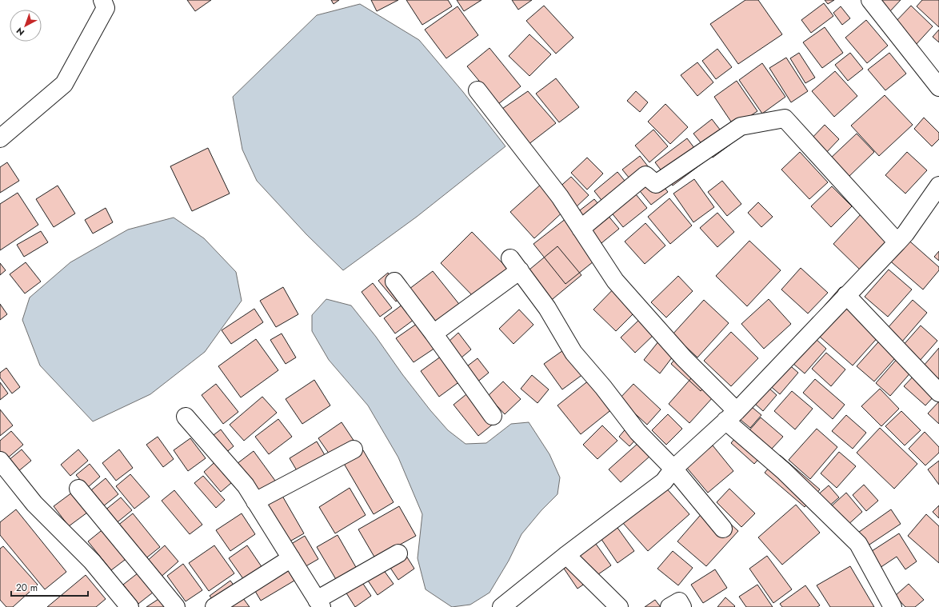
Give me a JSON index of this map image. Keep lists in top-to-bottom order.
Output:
{
  "scale_bar": "20 m",
  "north": "bottom left"
}
